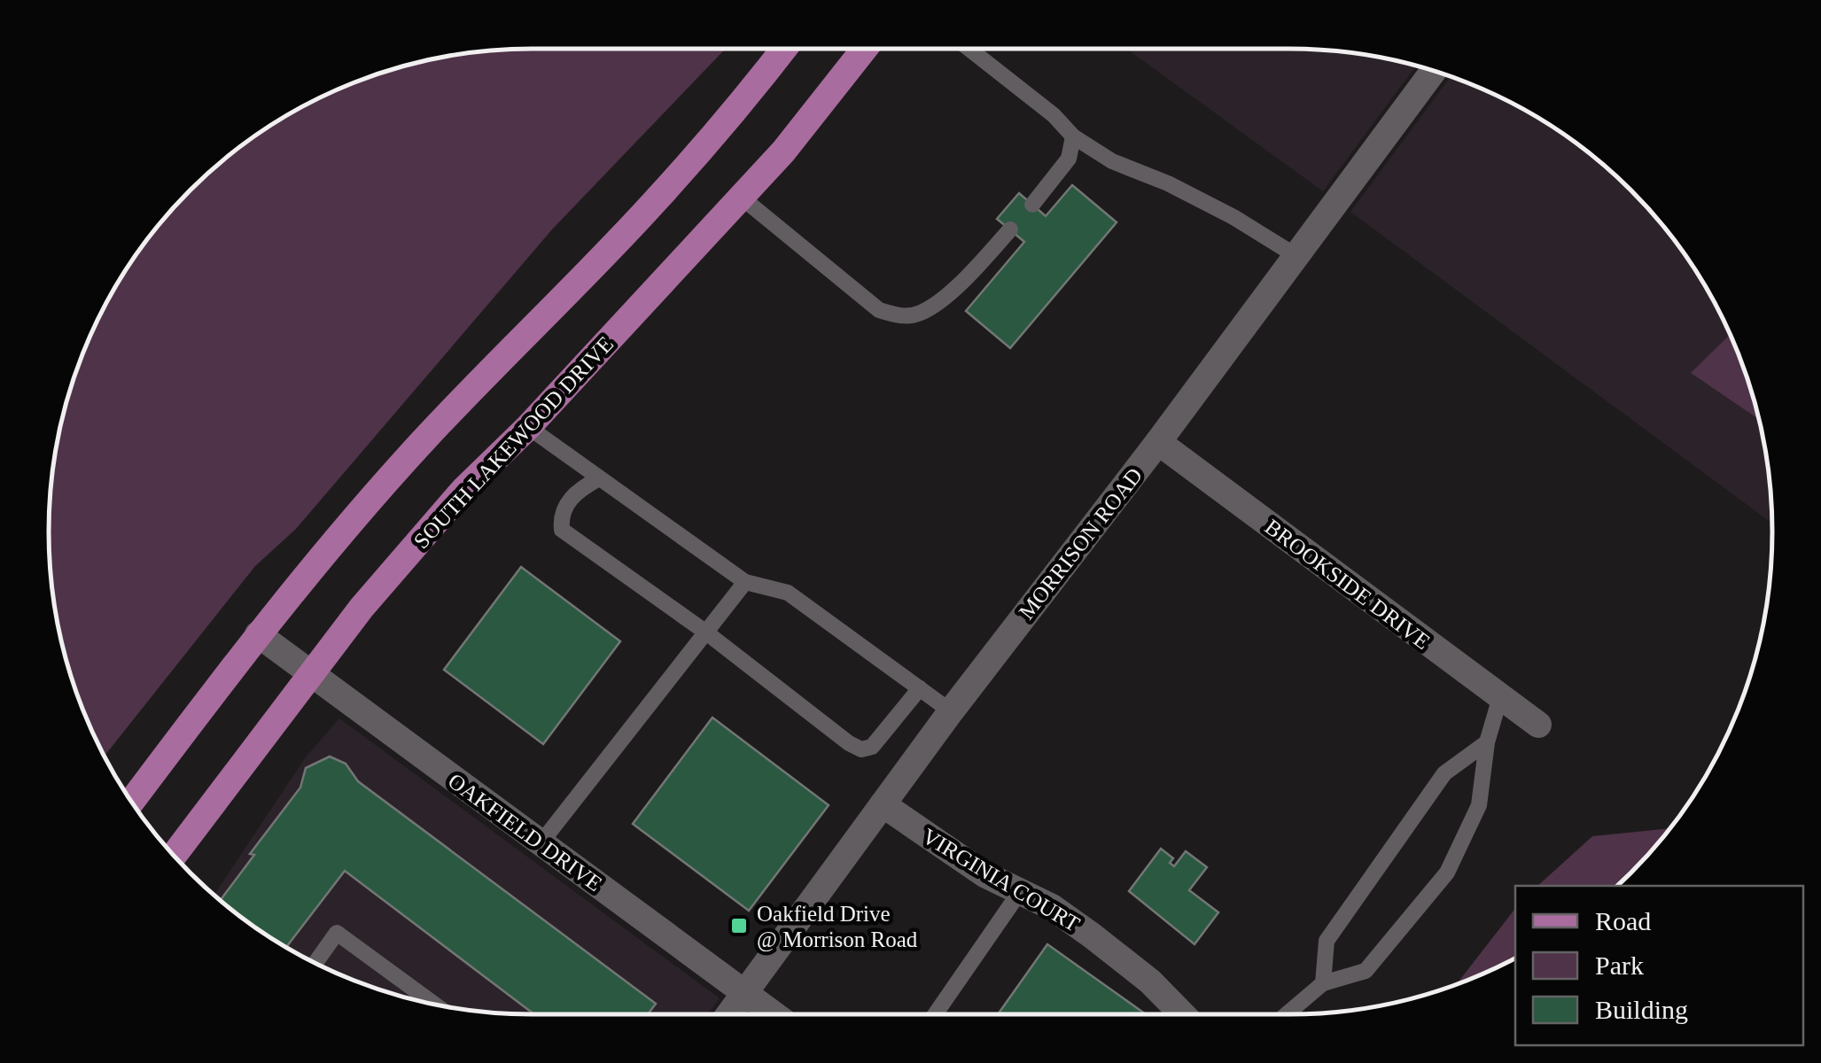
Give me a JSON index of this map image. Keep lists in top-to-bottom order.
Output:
{
  "streets": {
    "main road": ["SOUTH LAKEWOOD DRIVE"],
    "street": [
      "MORRISON ROAD",
      "BROOKSIDE DRIVE",
      "OAKFIELD DRIVE",
      "VIRGINIA COURT"
    ]
  },
  "crossings": [
    ["SOUTH LAKEWOOD DRIVE", "OAKFIELD DRIVE"],
    ["MORRISON ROAD", "BROOKSIDE DRIVE"],
    ["MORRISON ROAD", "OAKFIELD DRIVE"],
    ["MORRISON ROAD", "VIRGINIA COURT"]
  ],
  "places": {
    "transit": ["Oakfield Drive @ Morrison Road"]
  },
  "legend": ["Road", "Park", "Building"]
}
